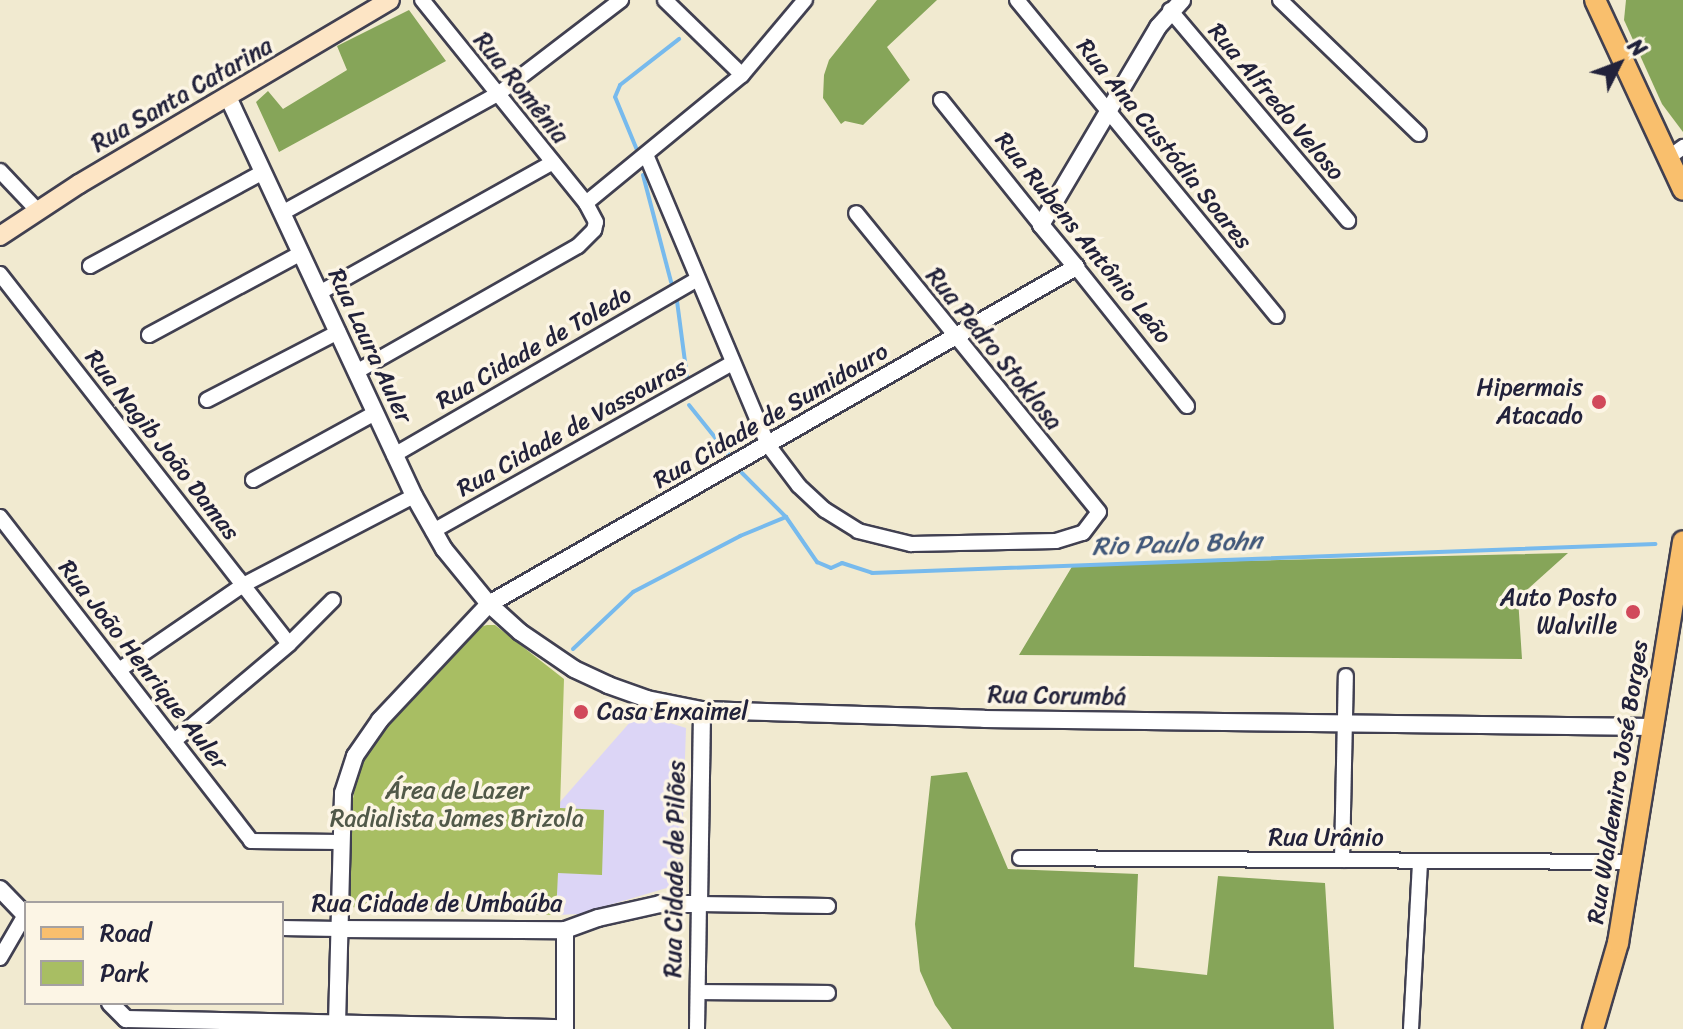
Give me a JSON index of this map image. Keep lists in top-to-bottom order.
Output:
{
  "streets": {
    "main road": ["Rua Santa Catarina", "Rua Waldemiro José Borges"],
    "street": [
      "Rua Romênia",
      "Rua Alfredo Veloso",
      "Rua Ana Custódia Soares",
      "Rua Rubens Antônio Leão",
      "Rua Laura Auler",
      "Rua Cidade de Toledo",
      "Rua Pedro Stoklosa",
      "Rua Cidade de Sumidouro",
      "Rua Cidade de Vassouras",
      "Rua Nagib João Damas",
      "Rua João Henrique Auler",
      "Rua Corumbá",
      "Rua Urânio",
      "Rua Cidade de Pilões",
      "Rua Cidade de Umbaúba"
    ]
  },
  "crossings": [
    ["Rua Santa Catarina", "Rua Laura Auler"],
    ["Rua Rubens Antônio Leão", "Rua Cidade de Sumidouro"],
    ["Rua Laura Auler", "Rua Cidade de Toledo"],
    ["Rua Laura Auler", "Rua Cidade de Sumidouro"],
    ["Rua Laura Auler", "Rua Cidade de Vassouras"],
    ["Rua Laura Auler", "Rua Corumbá"],
    ["Rua Pedro Stoklosa", "Rua Cidade de Sumidouro"],
    ["Rua Cidade de Sumidouro", "Rua João Henrique Auler"],
    ["Rua Cidade de Sumidouro", "Rua Corumbá"],
    ["Rua Cidade de Sumidouro", "Rua Cidade de Umbaúba"],
    ["Rua Corumbá", "Rua Waldemiro José Borges"],
    ["Rua Corumbá", "Rua Cidade de Pilões"],
    ["Rua Waldemiro José Borges", "Rua Urânio"],
    ["Rua Cidade de Pilões", "Rua Cidade de Umbaúba"]
  ],
  "water": ["Rio Paulo Bohn"],
  "parks": ["Área de Lazer Radialista James Brizola"],
  "places": ["Hipermais Atacado", "Auto Posto Walville", "Casa Enxaimel"],
  "legend": ["Road", "Park"],
  "north": "top right"
}
